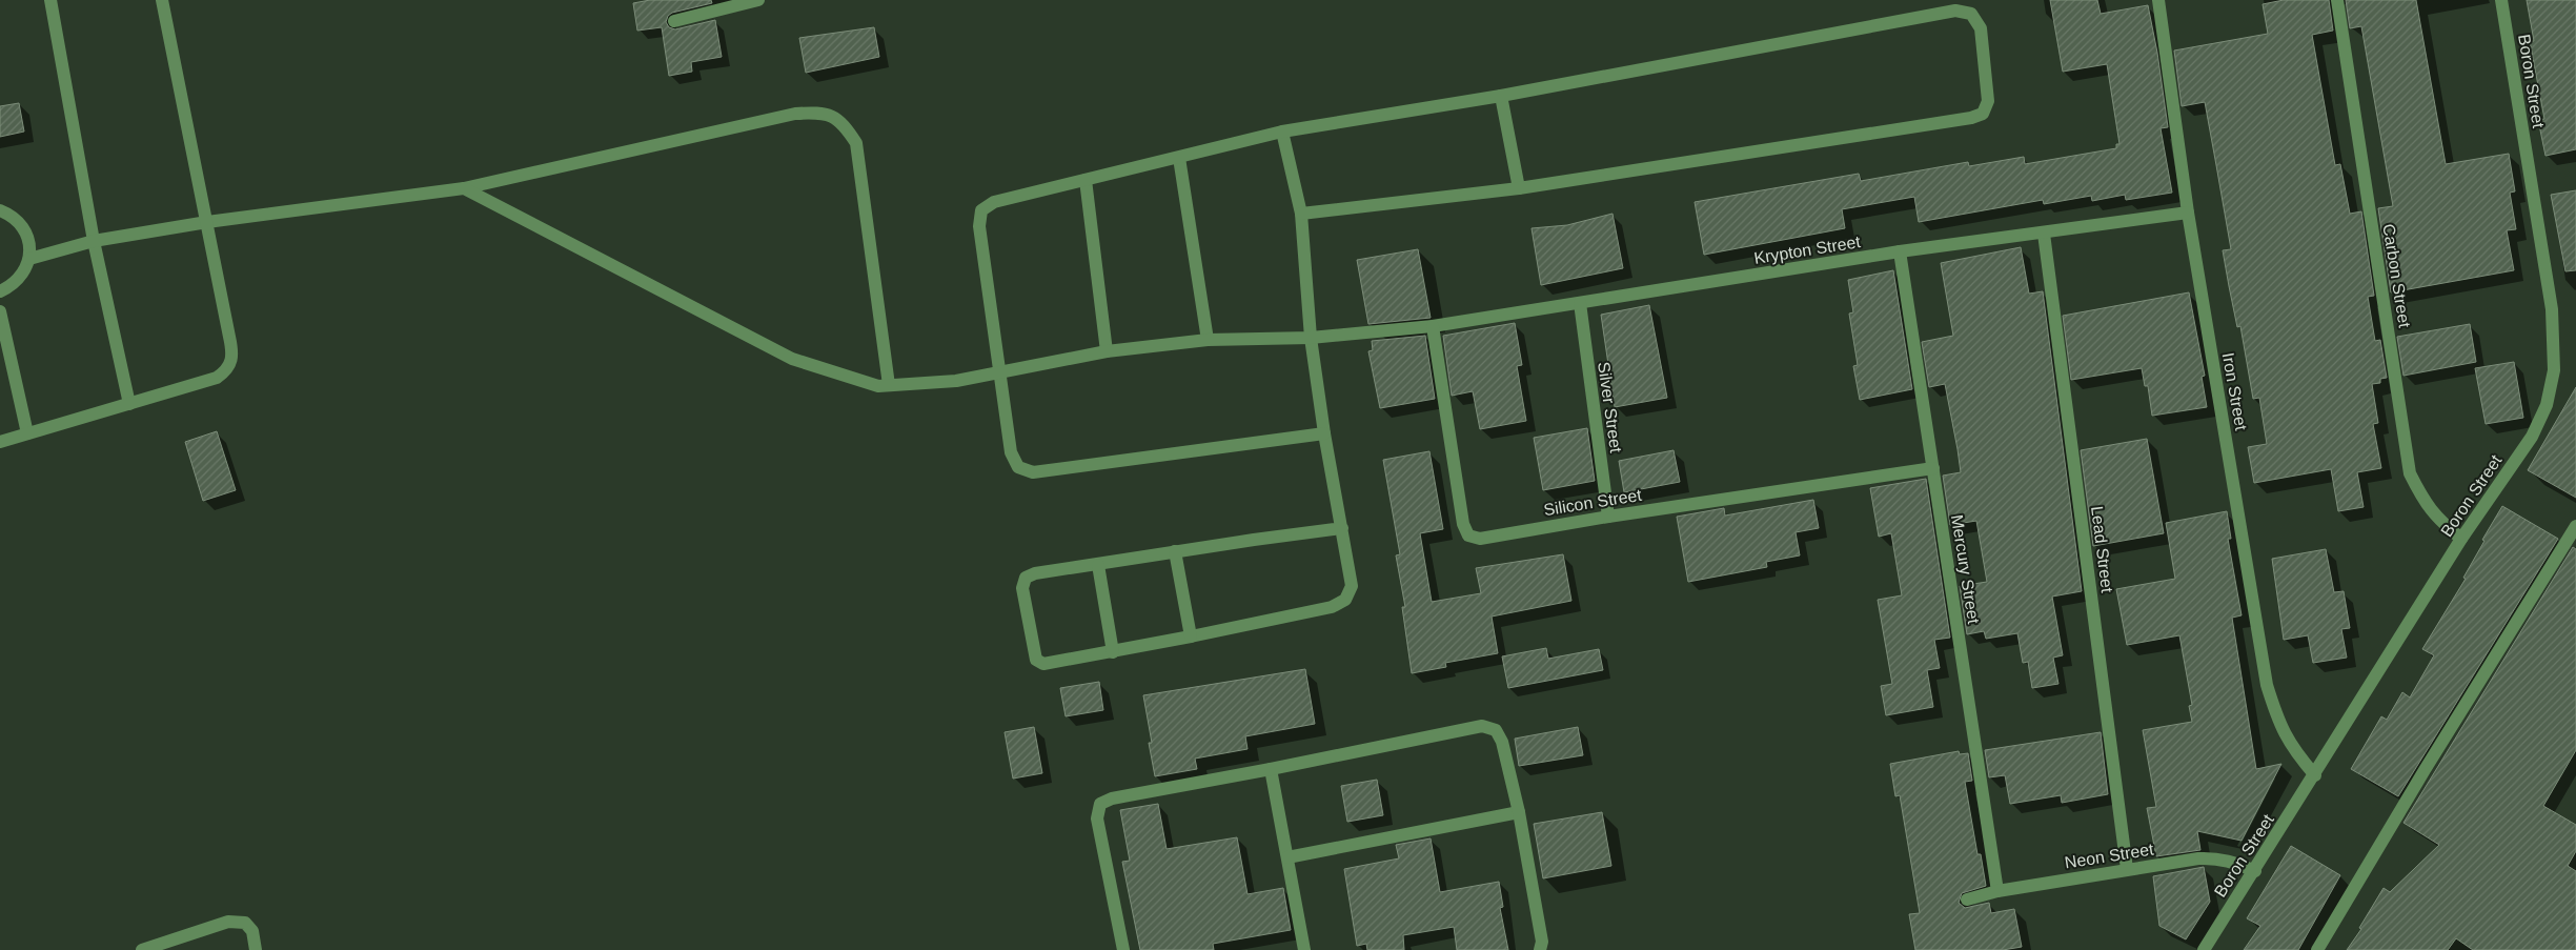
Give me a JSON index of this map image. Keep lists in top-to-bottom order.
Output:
{
  "streets": {
    "street": [
      "Boron Street",
      "Krypton Street",
      "Carbon Street",
      "Iron Street",
      "Silver Street",
      "Silicon Street",
      "Lead Street",
      "Mercury Street",
      "Neon Street"
    ]
  },
  "crossings": [
    ["Boron Street", "Carbon Street"],
    ["Boron Street", "Iron Street"],
    ["Boron Street", "Neon Street"],
    ["Krypton Street", "Iron Street"],
    ["Krypton Street", "Silver Street"],
    ["Krypton Street", "Silicon Street"],
    ["Krypton Street", "Lead Street"],
    ["Krypton Street", "Mercury Street"],
    ["Silver Street", "Silicon Street"],
    ["Silicon Street", "Mercury Street"],
    ["Lead Street", "Neon Street"],
    ["Mercury Street", "Neon Street"]
  ]
}
